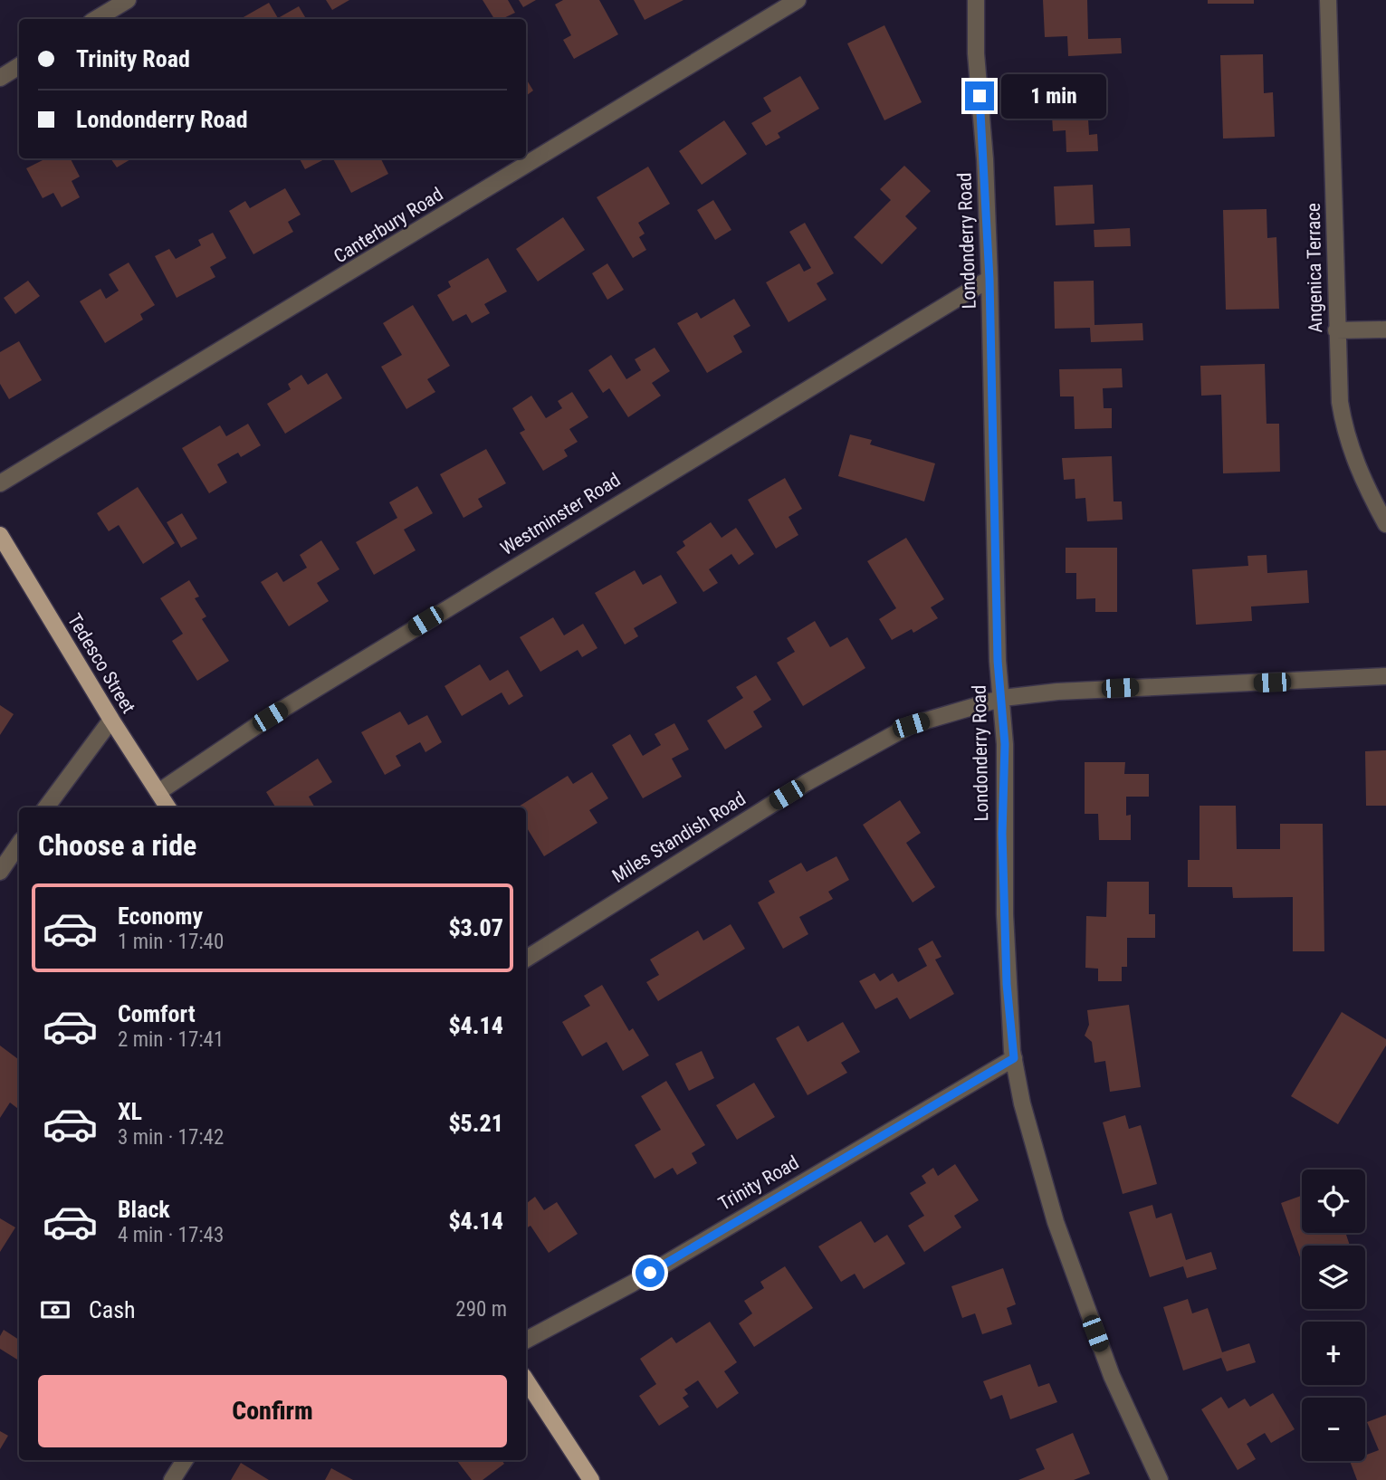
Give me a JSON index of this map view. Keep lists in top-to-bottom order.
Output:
{
  "streets": {
    "main road": ["Tedesco Street"],
    "street": [
      "Canterbury Road",
      "Londonderry Road",
      "Angenica Terrace",
      "Westminster Road",
      "Miles Standish Road",
      "Trinity Road"
    ]
  },
  "crossings": [
    ["Londonderry Road", "Westminster Road"],
    ["Londonderry Road", "Miles Standish Road"],
    ["Londonderry Road", "Trinity Road"],
    ["Westminster Road", "Tedesco Street"]
  ],
  "page": {
    "banner": ["Trinity Road", "Londonderry Road"],
    "bubble": "1 min",
    "heading": "Choose a ride",
    "list": [
      {
        "name": "Economy",
        "note": "1 min · 17:40",
        "value": "$3.07"
      },
      {
        "name": "Comfort",
        "note": "2 min · 17:41",
        "value": "$4.14"
      },
      {
        "name": "XL",
        "note": "3 min · 17:42",
        "value": "$5.21"
      },
      {
        "name": "Black",
        "note": "4 min · 17:43",
        "value": "$4.14"
      }
    ],
    "map_buttons": ["+", "−"],
    "pay": ["Cash", "290 m"],
    "buttons": "Confirm"
  }
}
